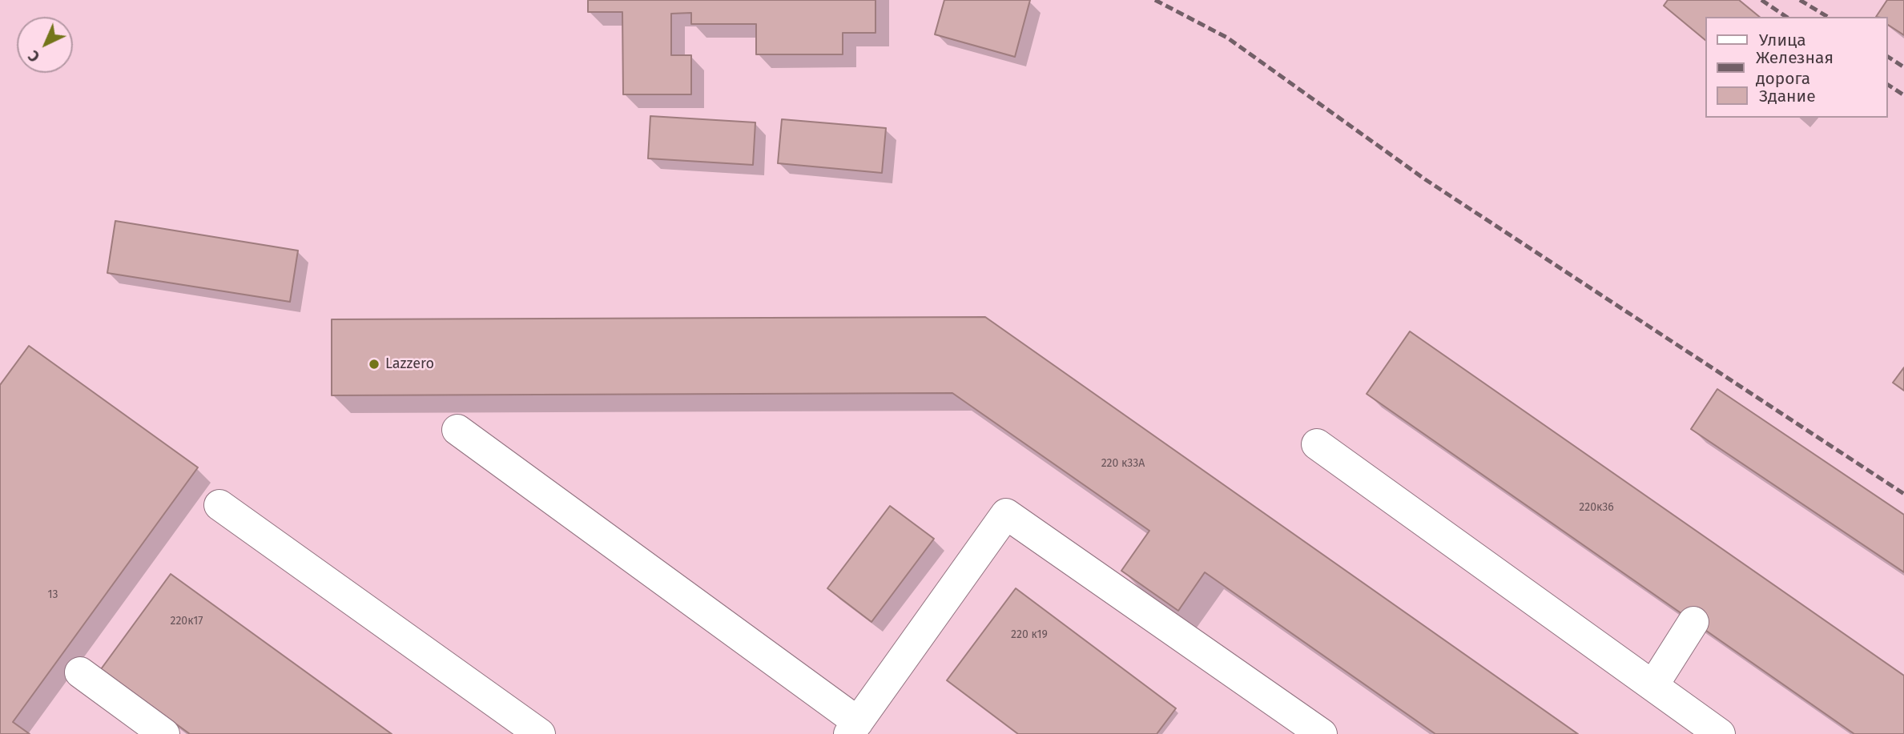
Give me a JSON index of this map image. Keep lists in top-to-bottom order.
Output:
{
  "places": ["Lazzero"],
  "house_numbers": [
    "220 к33А",
    "220к36",
    "13",
    "220к17",
    "220 к19"
  ],
  "legend": ["Улица", "Железная дорога", "Здание"],
  "north": "bottom left"
}
